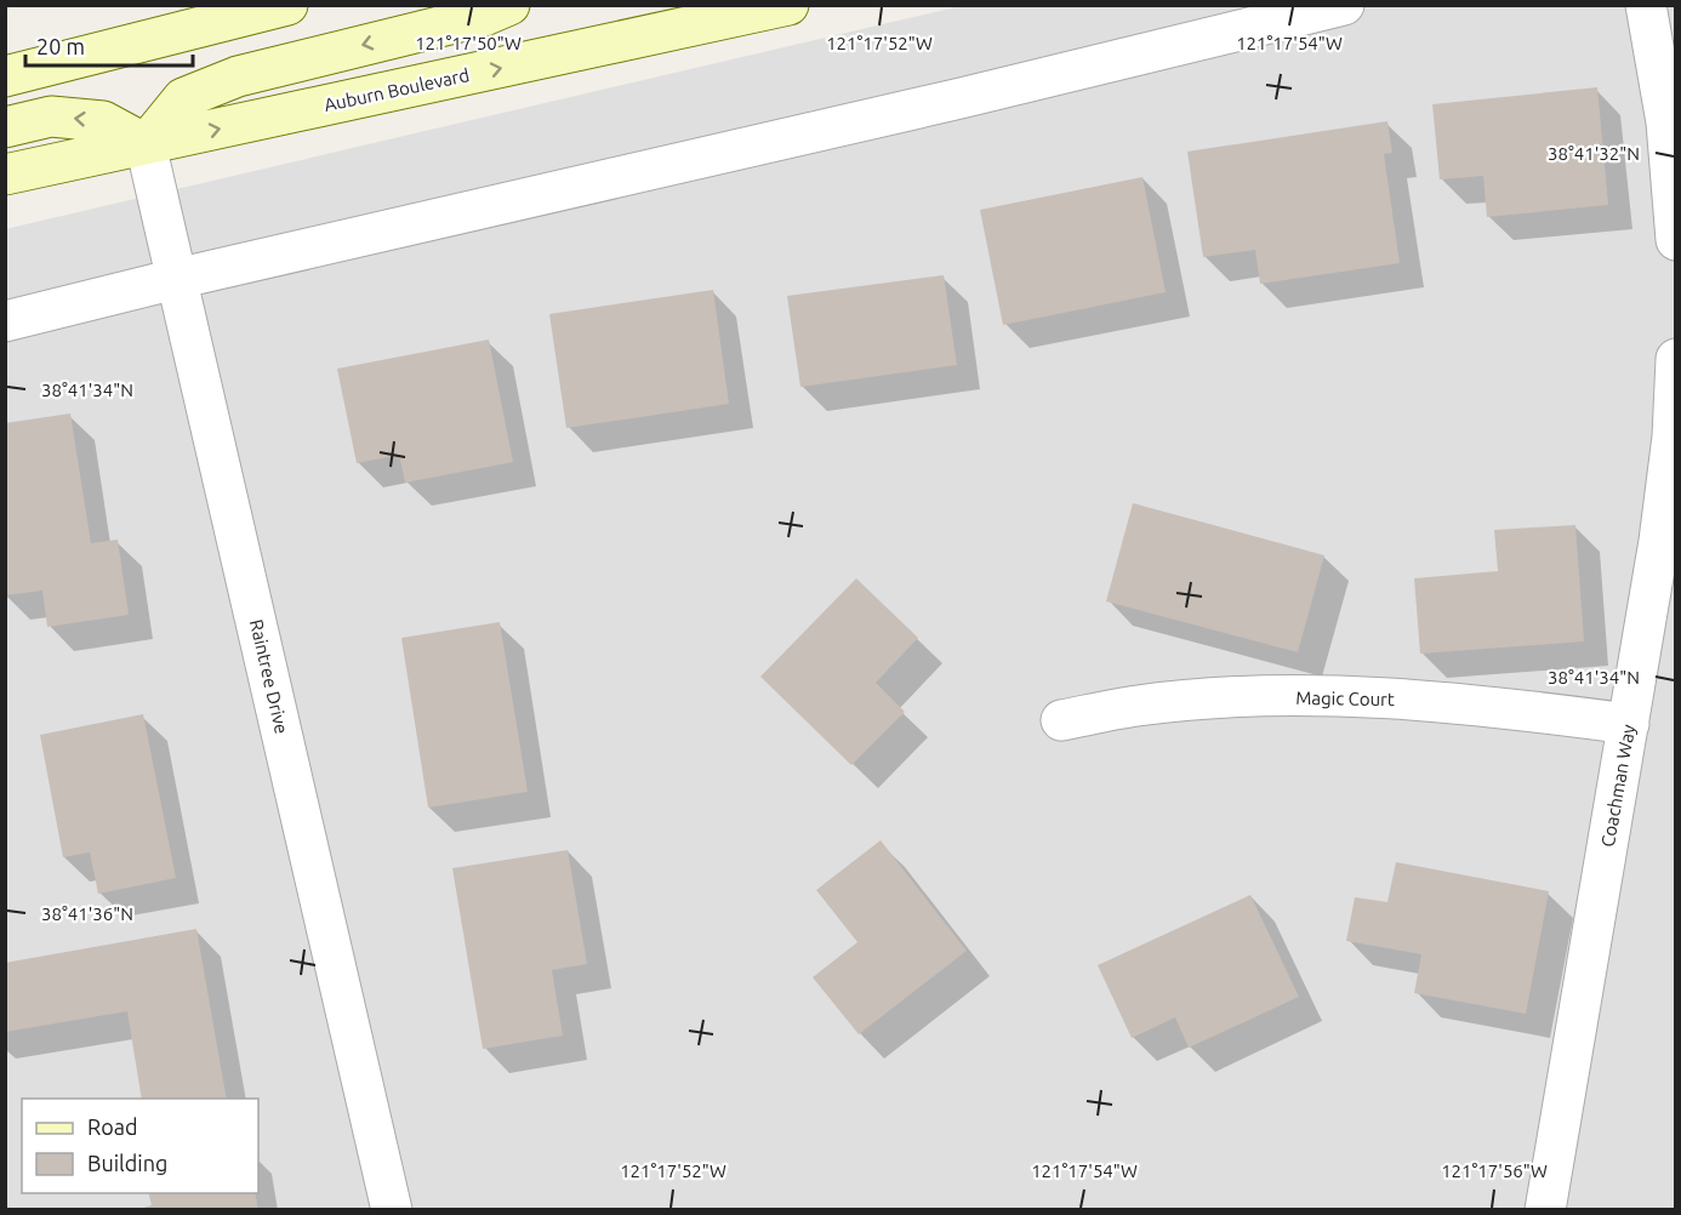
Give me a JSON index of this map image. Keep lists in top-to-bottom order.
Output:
{
  "streets": {
    "main road": ["Auburn Boulevard"],
    "street": ["Raintree Drive", "Magic Court", "Coachman Way"]
  },
  "crossings": [
    ["Auburn Boulevard", "Raintree Drive"],
    ["Magic Court", "Coachman Way"]
  ],
  "legend": ["Road", "Building"],
  "scale_bar": "20 m",
  "coordinates": [
    "121°17'50\"W",
    "121°17'52\"W",
    "121°17'54\"W",
    "38°41'32\"N",
    "38°41'34\"N",
    "38°41'36\"N",
    "121°17'56\"W"
  ]
}
